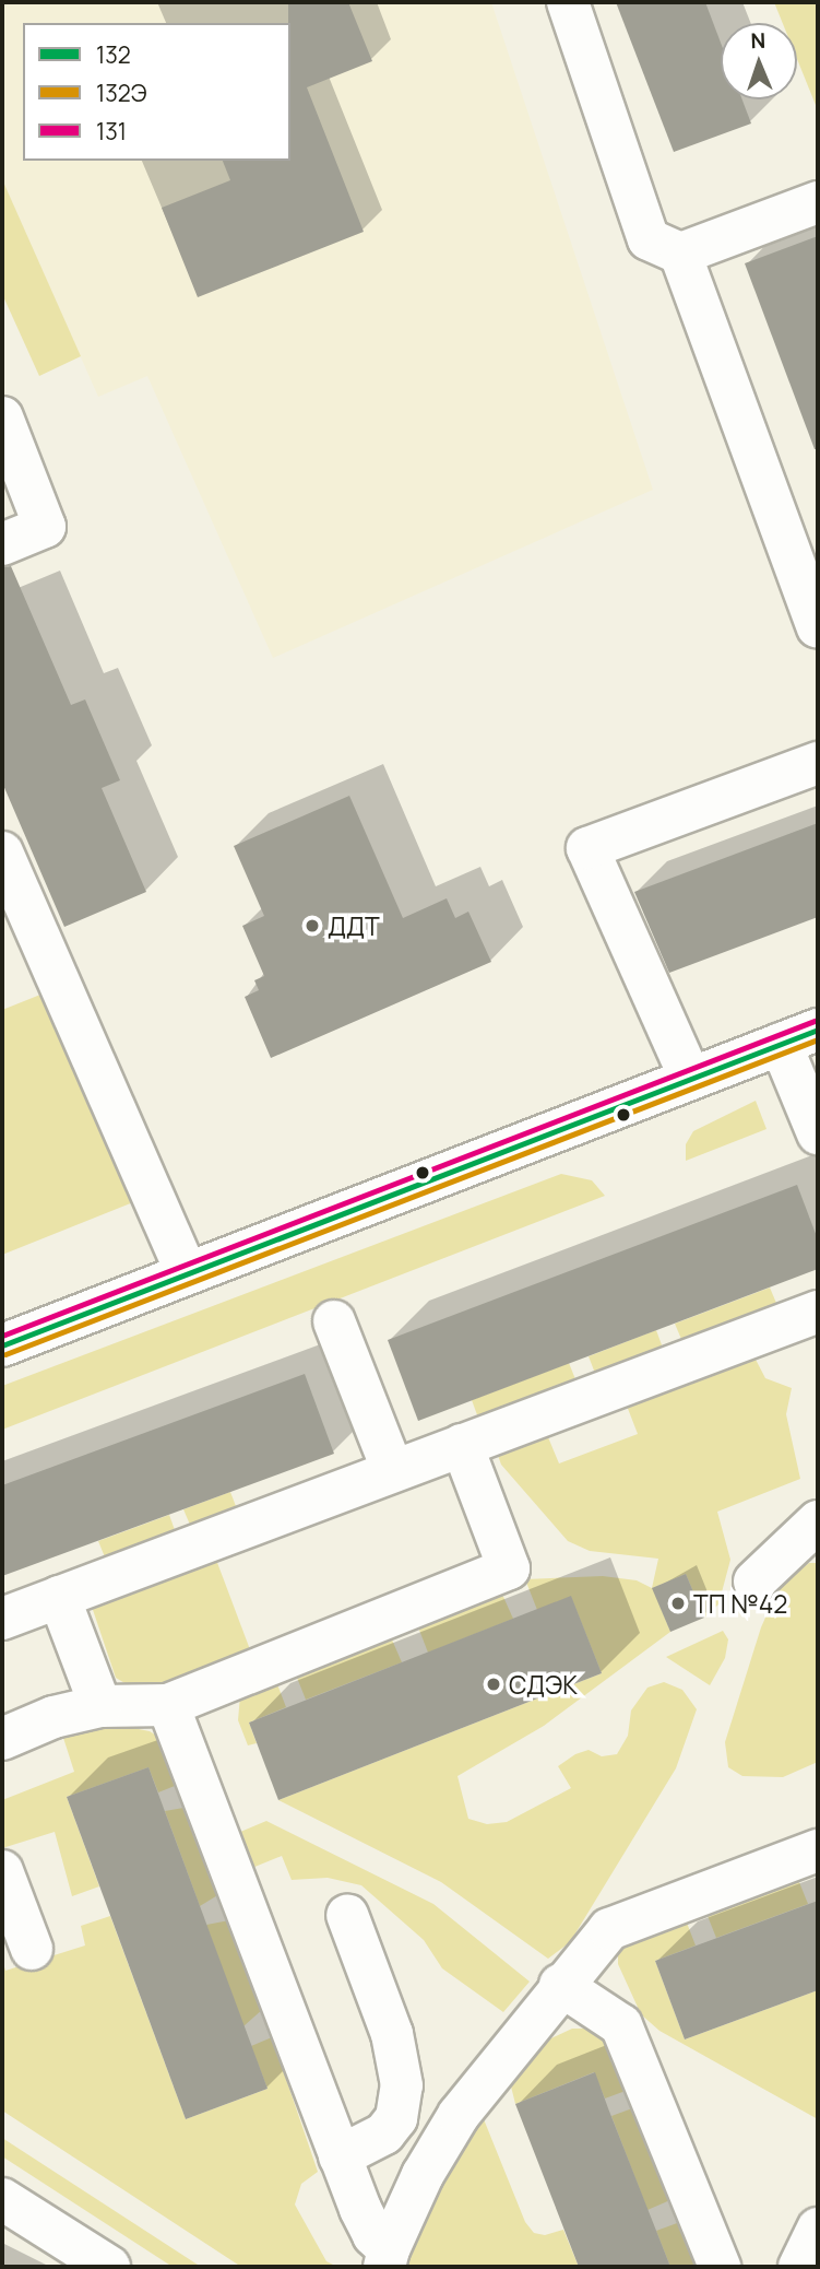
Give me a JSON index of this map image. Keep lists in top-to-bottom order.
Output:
{
  "places": ["ДДТ", "ТП №42", "СДЭК"],
  "lines": ["transit line 131", "transit line 132", "transit line 132Э"],
  "legend": ["132", "132Э", "131"],
  "north": "top"
}
